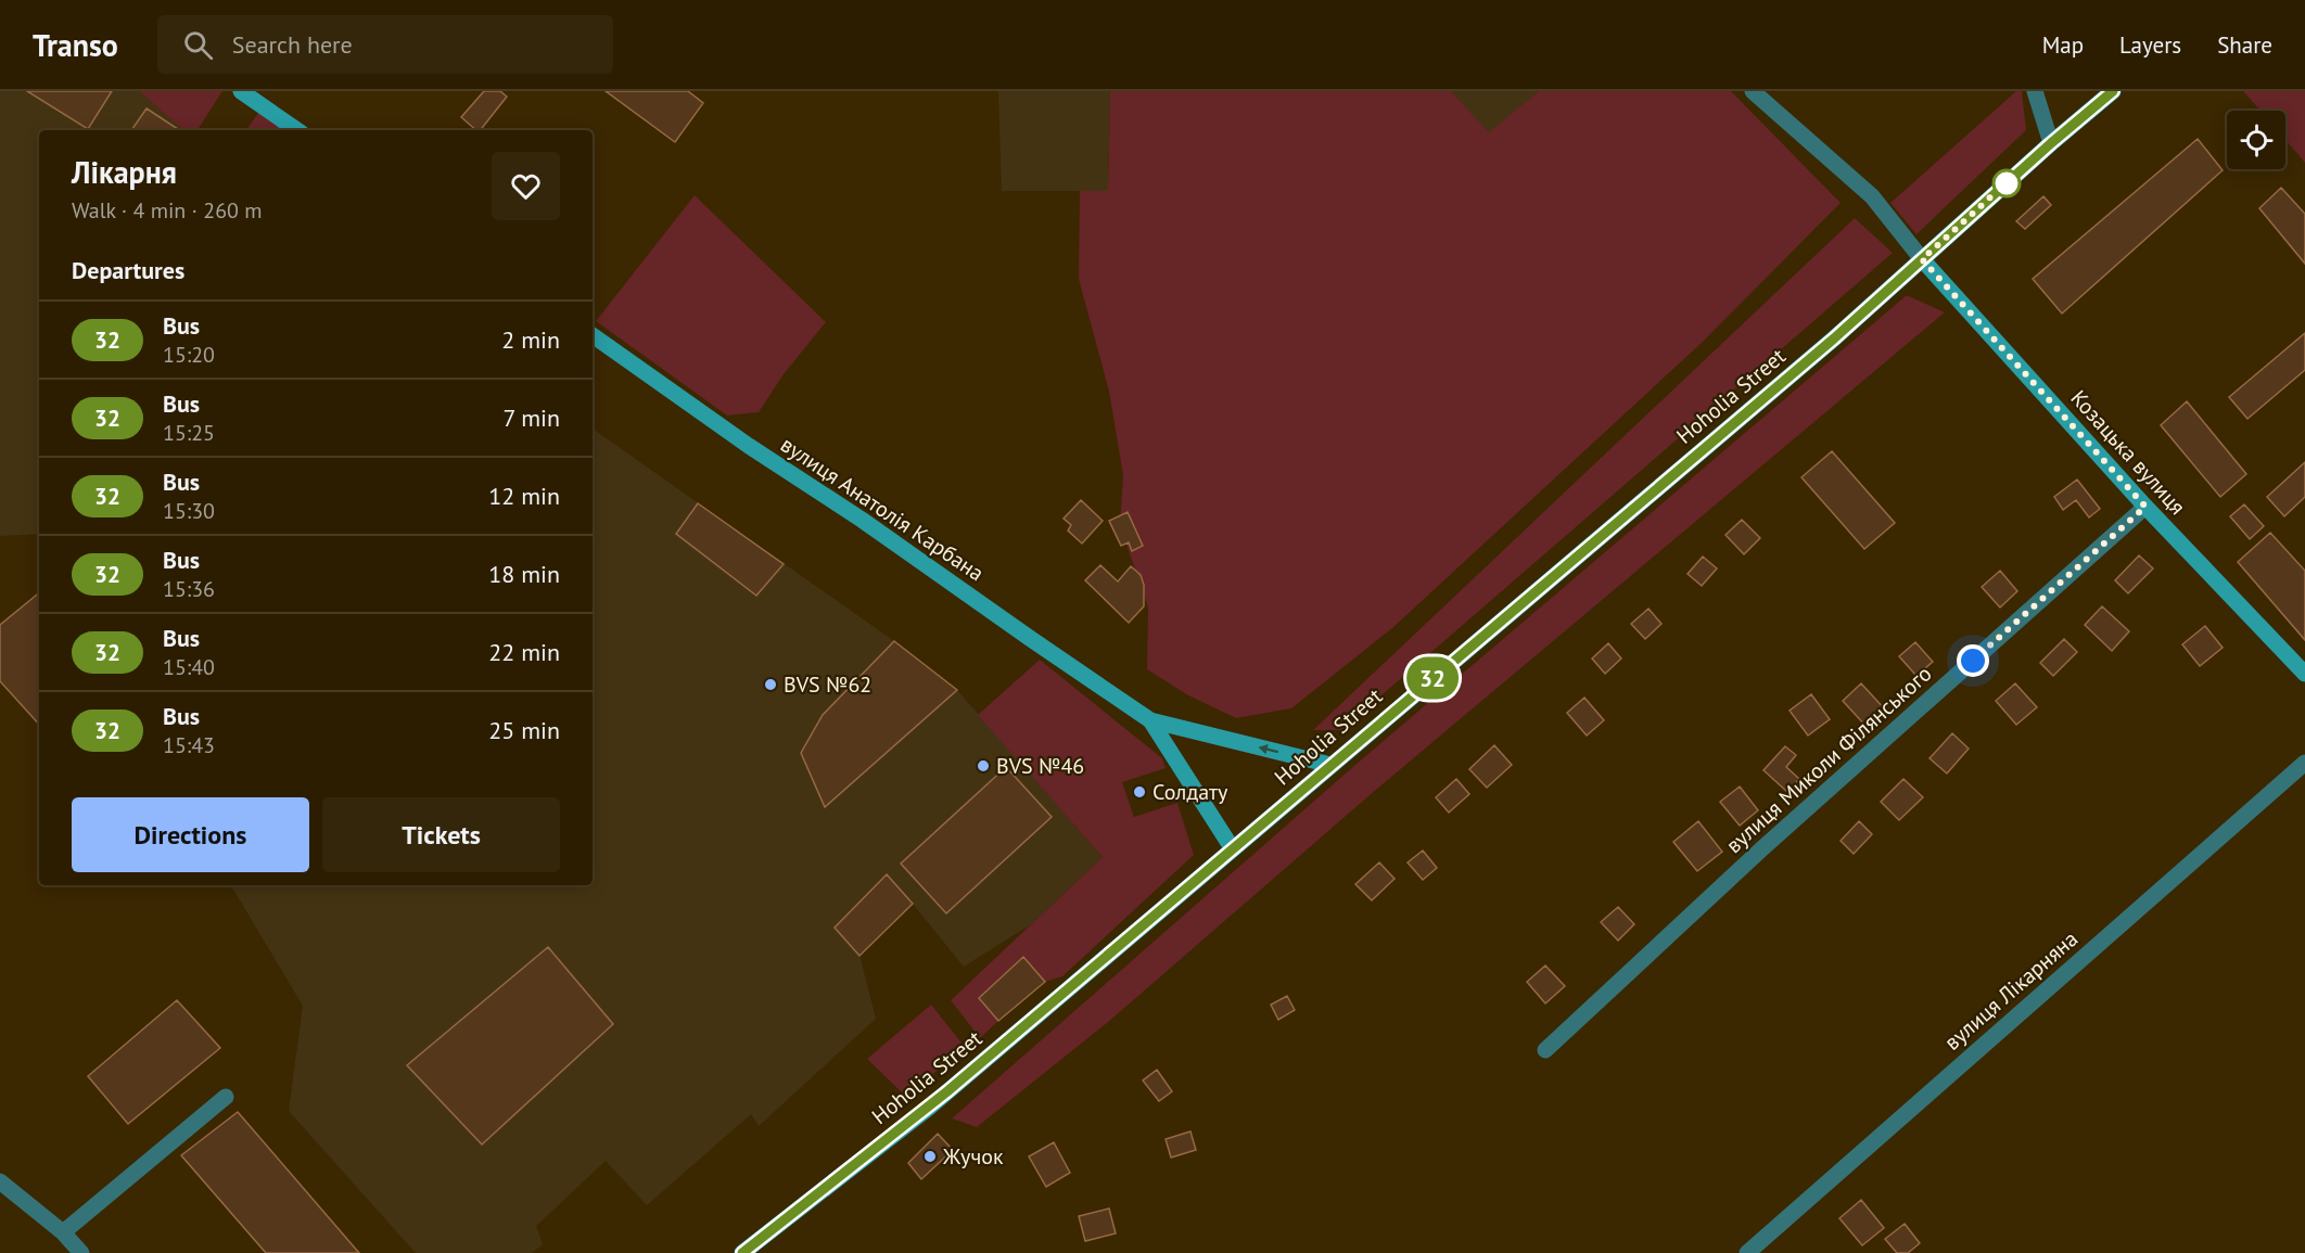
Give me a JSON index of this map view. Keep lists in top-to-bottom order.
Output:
{
  "streets": {
    "street": [
      "Hoholia Street",
      "Козацька вулиця",
      "вулиця Анатолія Карбана",
      "вулиця Миколи Філянського",
      "вулиця Лікарняна"
    ]
  },
  "crossings": [
    ["Hoholia Street", "Козацька вулиця"],
    ["Козацька вулиця", "вулиця Миколи Філянського"]
  ],
  "places": [
    "BVS №62",
    "BVS №46",
    "Солдату",
    "Жучок"
  ],
  "lines": ["bus line 32"],
  "page": {
    "header": "Transo",
    "search": "Search here",
    "nav": ["Map", "Layers", "Share"],
    "on_map": "32",
    "heading": [
      ["Лікарня", "Walk · 4 min · 260 m"],
      "Departures"
    ],
    "list": [
      {
        "mark": "32",
        "name": "Bus",
        "note": "15:20",
        "value": "2 min"
      },
      {
        "mark": "32",
        "name": "Bus",
        "note": "15:25",
        "value": "7 min"
      },
      {
        "mark": "32",
        "name": "Bus",
        "note": "15:30",
        "value": "12 min"
      },
      {
        "mark": "32",
        "name": "Bus",
        "note": "15:36",
        "value": "18 min"
      },
      {
        "mark": "32",
        "name": "Bus",
        "note": "15:40",
        "value": "22 min"
      },
      {
        "mark": "32",
        "name": "Bus",
        "note": "15:43",
        "value": "25 min"
      }
    ],
    "buttons": ["Directions", "Tickets"]
  }
}
